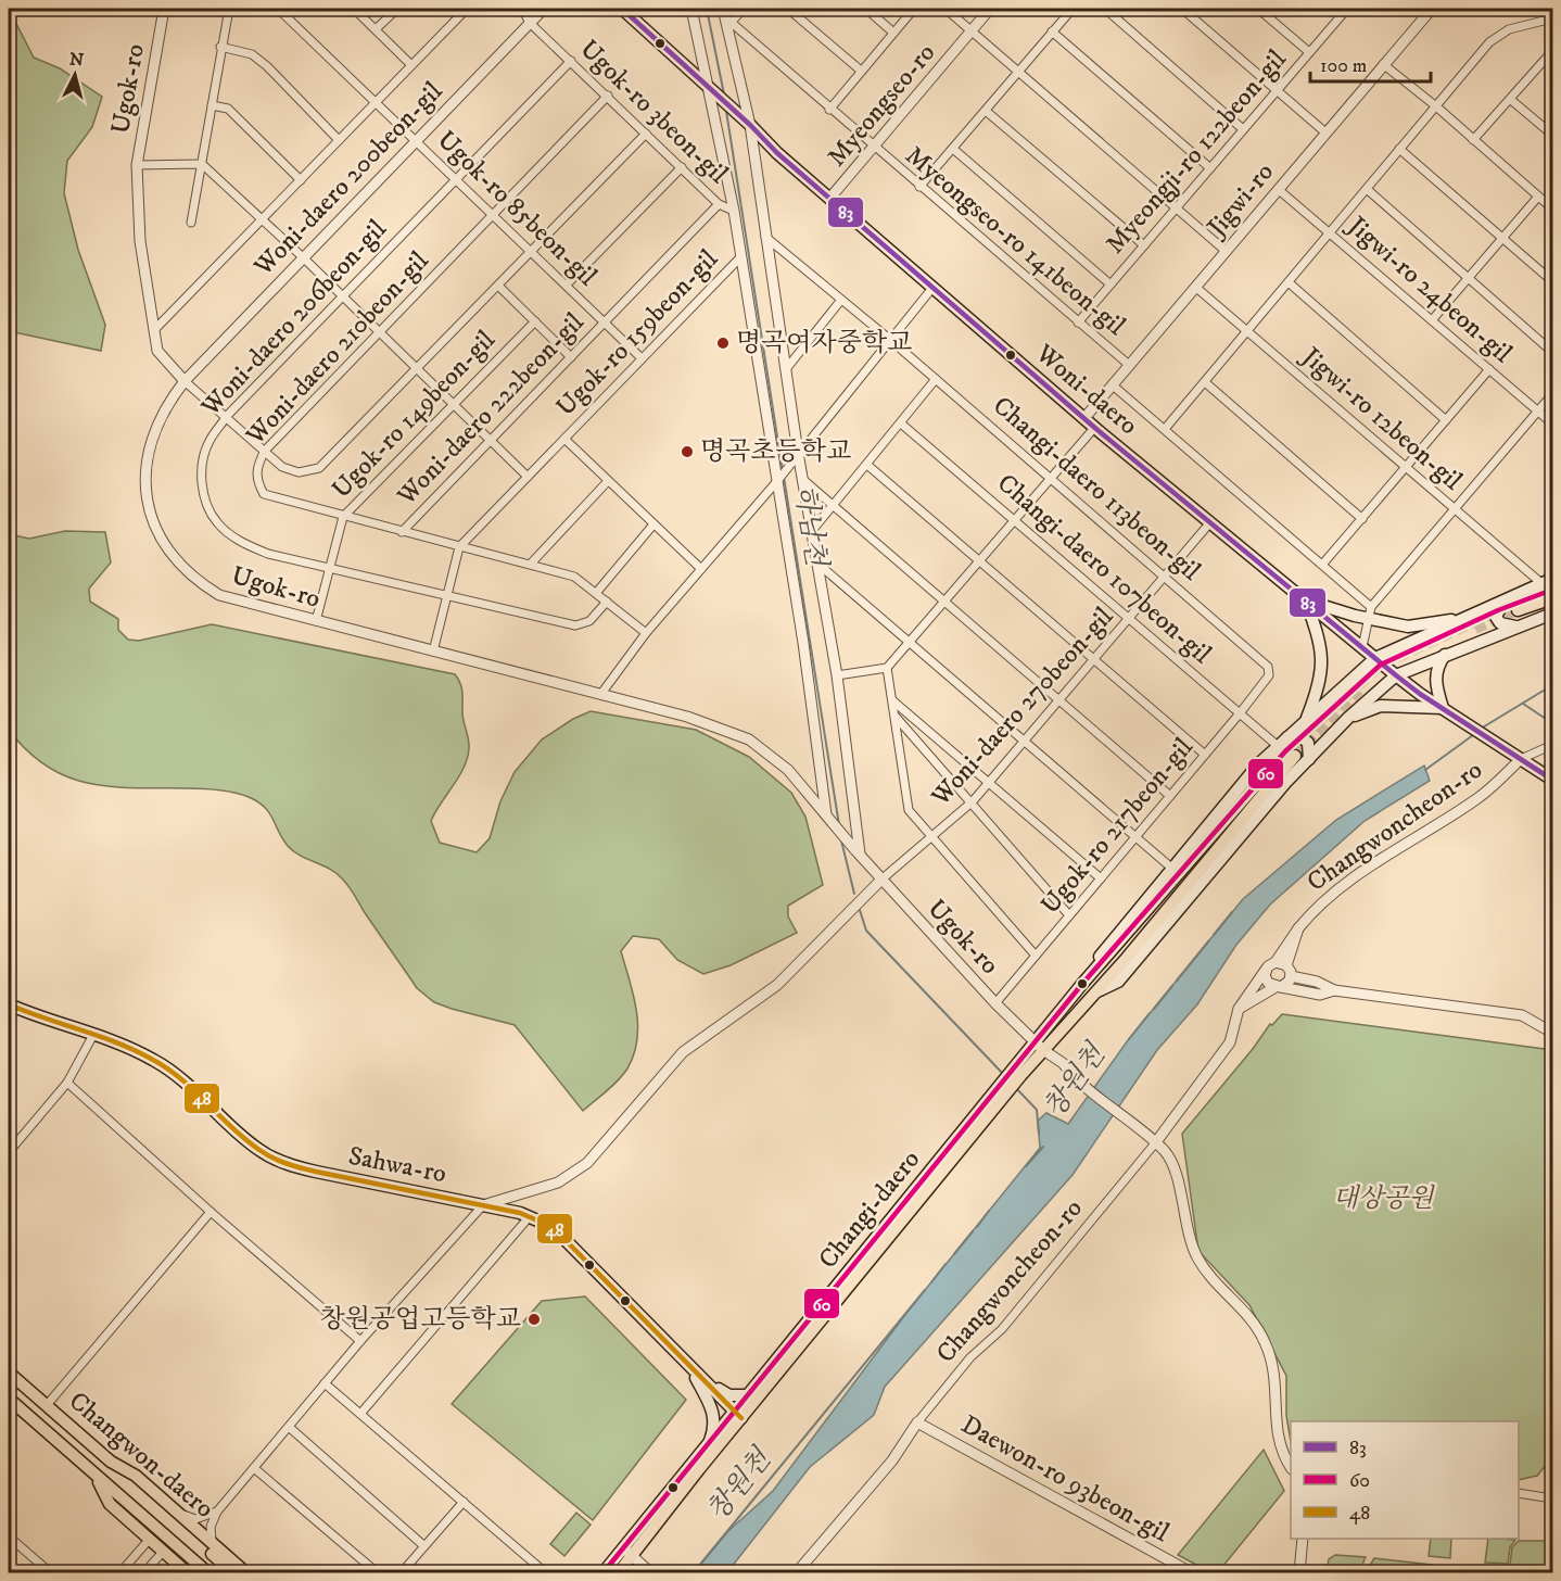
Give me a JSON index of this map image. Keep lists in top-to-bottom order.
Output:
{
  "streets": {
    "main road": [
      "Woni-daero",
      "Sahwa-ro",
      "Changi-daero",
      "Changwon-daero"
    ],
    "street": [
      "Ugok-ro",
      "Myeongseo-ro",
      "Ugok-ro 3beon-gil",
      "Myeongji-ro 122beon-gil",
      "Woni-daero 200beon-gil",
      "Jigwi-ro",
      "Ugok-ro 85beon-gil",
      "Myeongseo-ro 141beon-gil",
      "Jigwi-ro 24beon-gil",
      "Woni-daero 206beon-gil",
      "Ugok-ro 159beon-gil",
      "Woni-daero 210beon-gil",
      "Woni-daero 222beon-gil",
      "Ugok-ro 149beon-gil",
      "Jigwi-ro 12beon-gil",
      "Changi-daero 113beon-gil",
      "Changi-daero 107beon-gil",
      "Woni-daero 270beon-gil",
      "Ugok-ro 217beon-gil",
      "Changwoncheon-ro",
      "Daewon-ro 93beon-gil"
    ]
  },
  "crossings": [
    ["Ugok-ro", "Woni-daero 200beon-gil"],
    ["Ugok-ro", "Ugok-ro 159beon-gil"],
    ["Ugok-ro", "Ugok-ro 149beon-gil"],
    ["Ugok-ro", "Woni-daero 270beon-gil"],
    ["Ugok-ro", "Ugok-ro 217beon-gil"],
    ["Ugok-ro", "Changwoncheon-ro"],
    ["Myeongseo-ro", "Myeongseo-ro 141beon-gil"],
    ["Myeongseo-ro", "Woni-daero"],
    ["Ugok-ro 3beon-gil", "Woni-daero 200beon-gil"],
    ["Ugok-ro 3beon-gil", "Woni-daero 206beon-gil"],
    ["Ugok-ro 3beon-gil", "Woni-daero 210beon-gil"],
    ["Ugok-ro 3beon-gil", "Woni-daero 222beon-gil"],
    ["Myeongji-ro 122beon-gil", "Myeongseo-ro 141beon-gil"],
    ["Woni-daero 200beon-gil", "Ugok-ro 85beon-gil"],
    ["Jigwi-ro", "Myeongseo-ro 141beon-gil"],
    ["Jigwi-ro", "Jigwi-ro 24beon-gil"],
    ["Jigwi-ro", "Woni-daero"],
    ["Jigwi-ro", "Jigwi-ro 12beon-gil"],
    ["Ugok-ro 85beon-gil", "Woni-daero 206beon-gil"],
    ["Ugok-ro 85beon-gil", "Ugok-ro 159beon-gil"],
    ["Ugok-ro 85beon-gil", "Woni-daero 210beon-gil"],
    ["Ugok-ro 85beon-gil", "Woni-daero 222beon-gil"],
    ["Woni-daero 206beon-gil", "Ugok-ro 159beon-gil"],
    ["Woni-daero 206beon-gil", "Woni-daero 210beon-gil"],
    ["Woni-daero 206beon-gil", "Ugok-ro 149beon-gil"],
    ["Ugok-ro 159beon-gil", "Woni-daero 210beon-gil"],
    ["Woni-daero 210beon-gil", "Woni-daero 222beon-gil"],
    ["Woni-daero 210beon-gil", "Ugok-ro 149beon-gil"],
    ["Woni-daero", "Woni-daero 270beon-gil"],
    ["Woni-daero", "Changwoncheon-ro"],
    ["Changi-daero 113beon-gil", "Woni-daero 270beon-gil"],
    ["Changi-daero 113beon-gil", "Ugok-ro 217beon-gil"],
    ["Changi-daero 107beon-gil", "Woni-daero 270beon-gil"],
    ["Changi-daero 107beon-gil", "Ugok-ro 217beon-gil"],
    ["Changwoncheon-ro", "Daewon-ro 93beon-gil"],
    ["Sahwa-ro", "Changi-daero"]
  ],
  "water": ["하남천", "창원천"],
  "parks": ["대상공원"],
  "places": ["명곡여자중학교", "명곡초등학교", "창원공업고등학교"],
  "lines": ["transit line 83", "transit line 60", "transit line 48"],
  "legend": ["83", "60", "48"],
  "scale_bar": "100 m",
  "north": "top"
}
